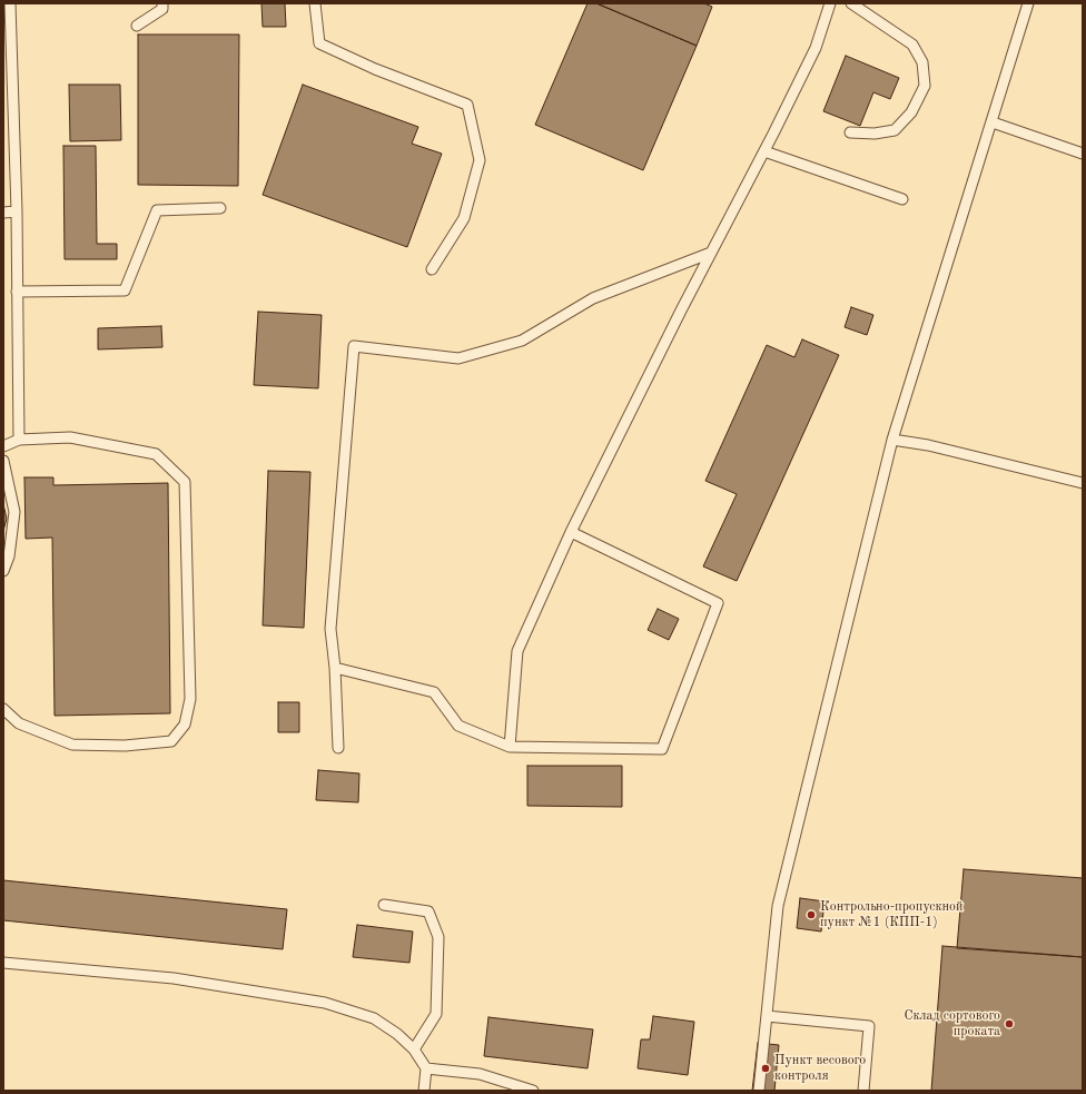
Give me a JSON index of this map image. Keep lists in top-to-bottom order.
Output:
{
  "places": ["Контрольно-пропускной пункт №1 (КПП-1)", "Склад сортового проката", "Пункт весового контроля"]
}
